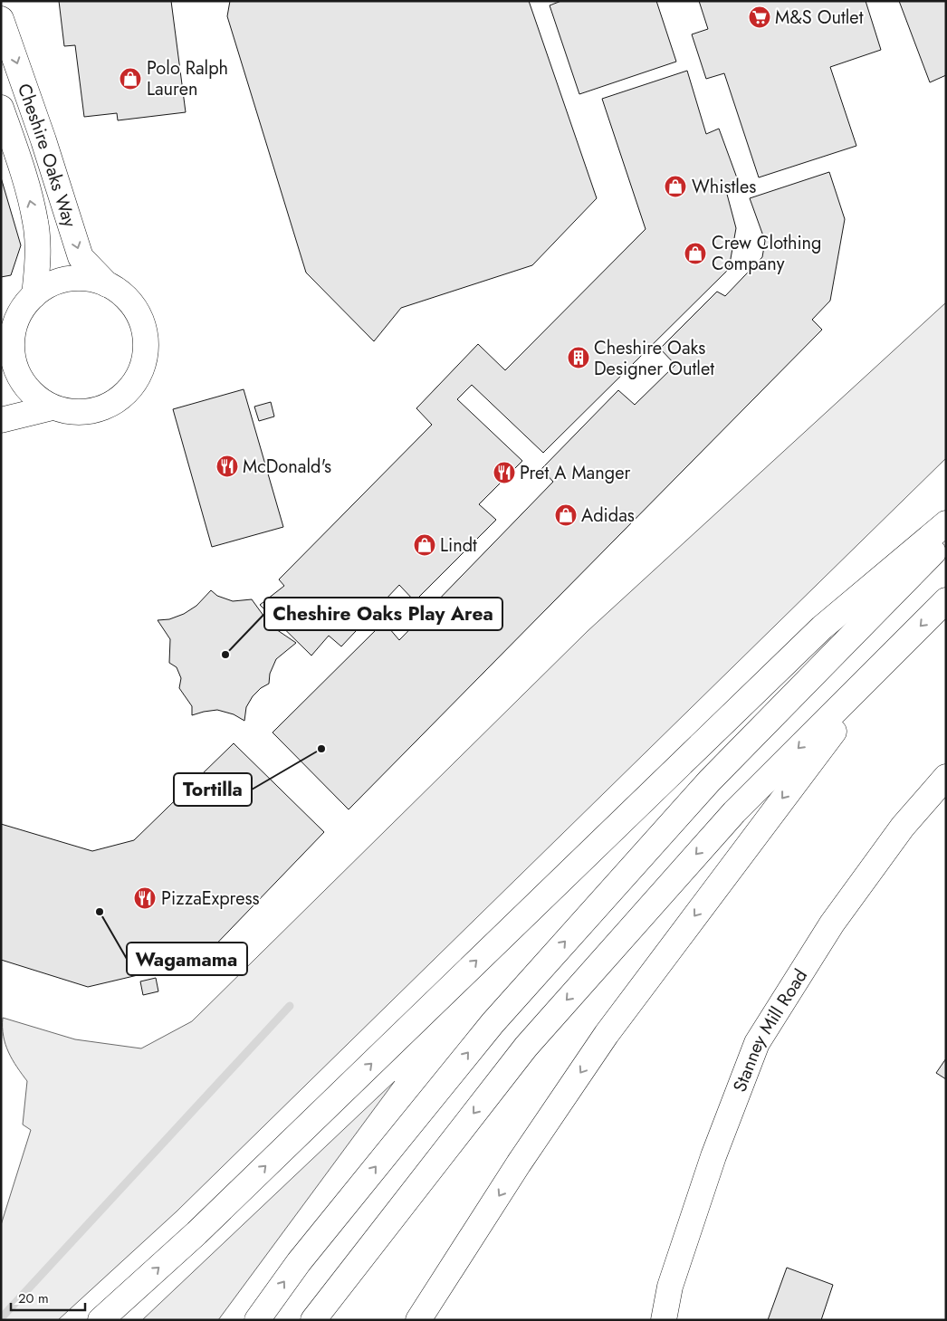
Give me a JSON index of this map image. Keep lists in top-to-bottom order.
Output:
{
  "streets": {
    "main road": ["Cheshire Oaks Way", "Stanney Mill Road"]
  },
  "places": {
    "supermarket": ["M&S Outlet"],
    "shop": [
      "Polo Ralph Lauren",
      "Whistles",
      "Crew Clothing Company",
      "Adidas",
      "Lindt"
    ],
    "building": ["Cheshire Oaks Designer Outlet"],
    "restaurant": ["McDonald's", "Pret A Manger", "PizzaExpress"],
    "other": ["Cheshire Oaks Play Area", "Tortilla", "Wagamama"]
  },
  "scale_bar": "20 m"
}
